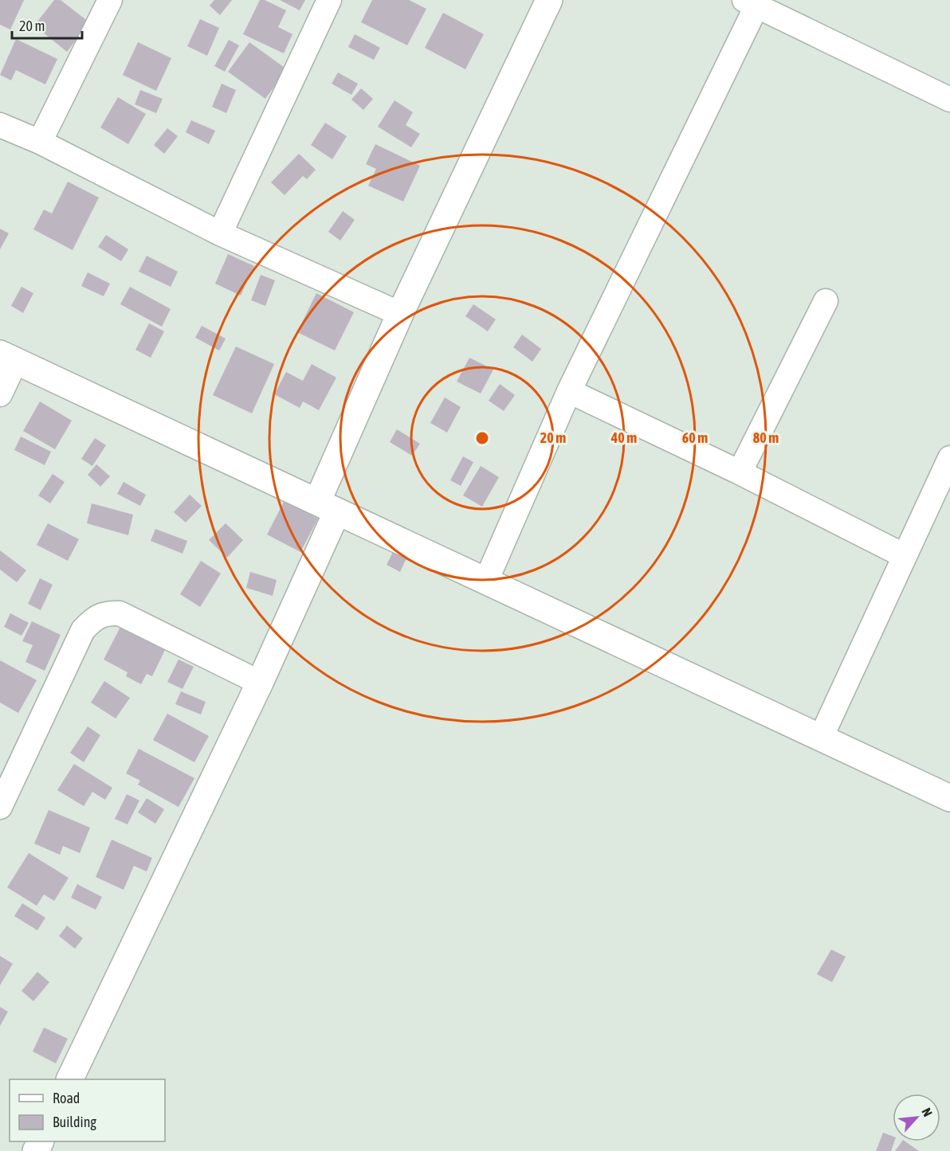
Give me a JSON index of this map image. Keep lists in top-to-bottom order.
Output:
{
  "legend": ["Road", "Building"],
  "scale_bar": "20 m",
  "north": "top right",
  "rings": [
    "20 m",
    "40 m",
    "60 m",
    "80 m"
  ]
}
